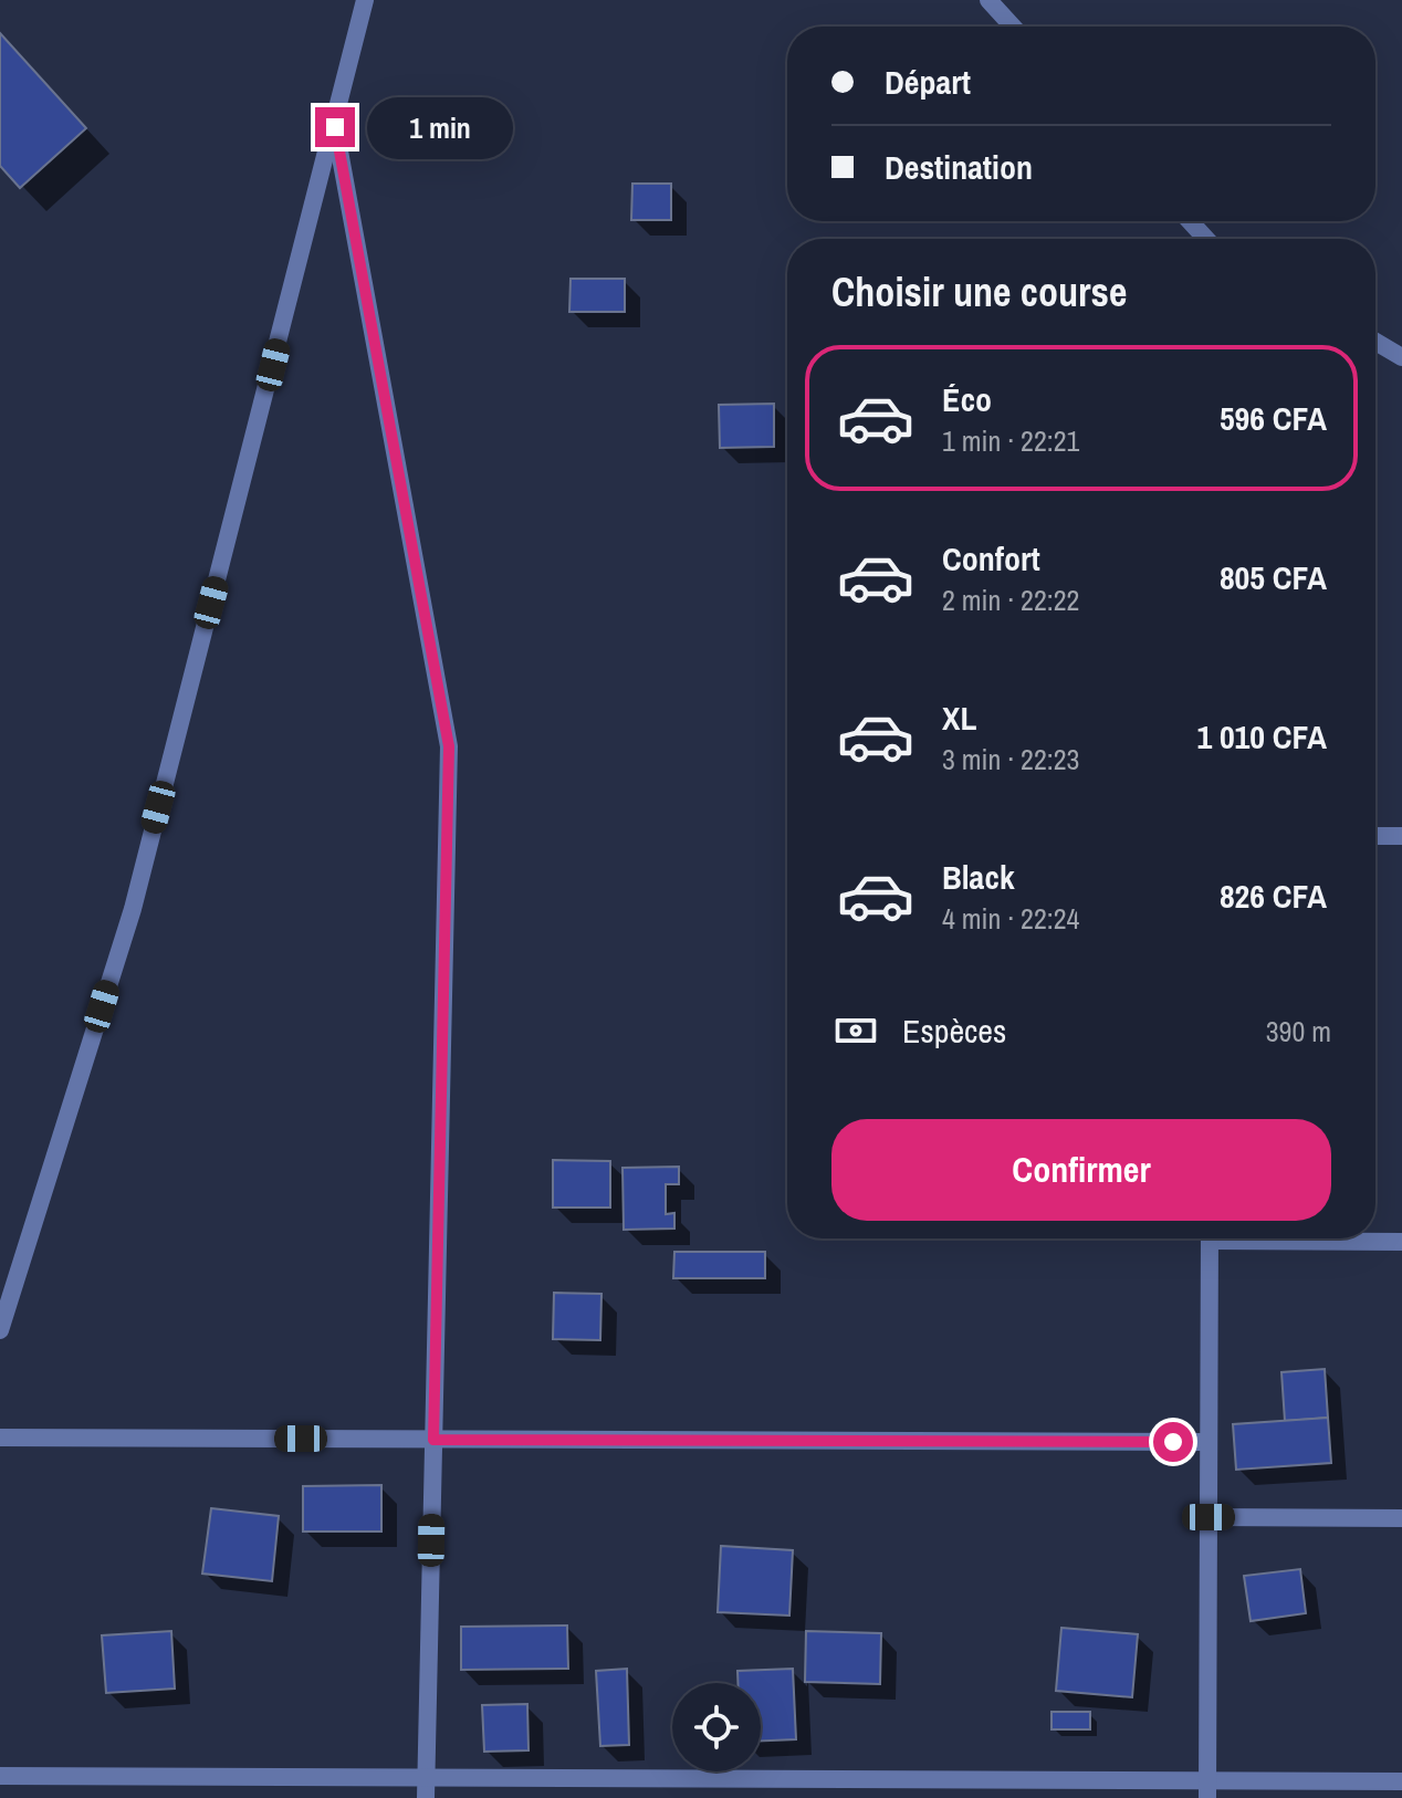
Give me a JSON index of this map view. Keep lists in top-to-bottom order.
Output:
{
  "page": {
    "banner": ["Départ", "Destination"],
    "bubble": "1 min",
    "heading": "Choisir une course",
    "list": [
      {
        "name": "Éco",
        "note": "1 min · 22:21",
        "value": "596 CFA"
      },
      {
        "name": "Confort",
        "note": "2 min · 22:22",
        "value": "805 CFA"
      },
      {
        "name": "XL",
        "note": "3 min · 22:23",
        "value": "1 010 CFA"
      },
      {
        "name": "Black",
        "note": "4 min · 22:24",
        "value": "826 CFA"
      }
    ],
    "pay": ["Espèces", "390 m"],
    "buttons": "Confirmer"
  }
}
